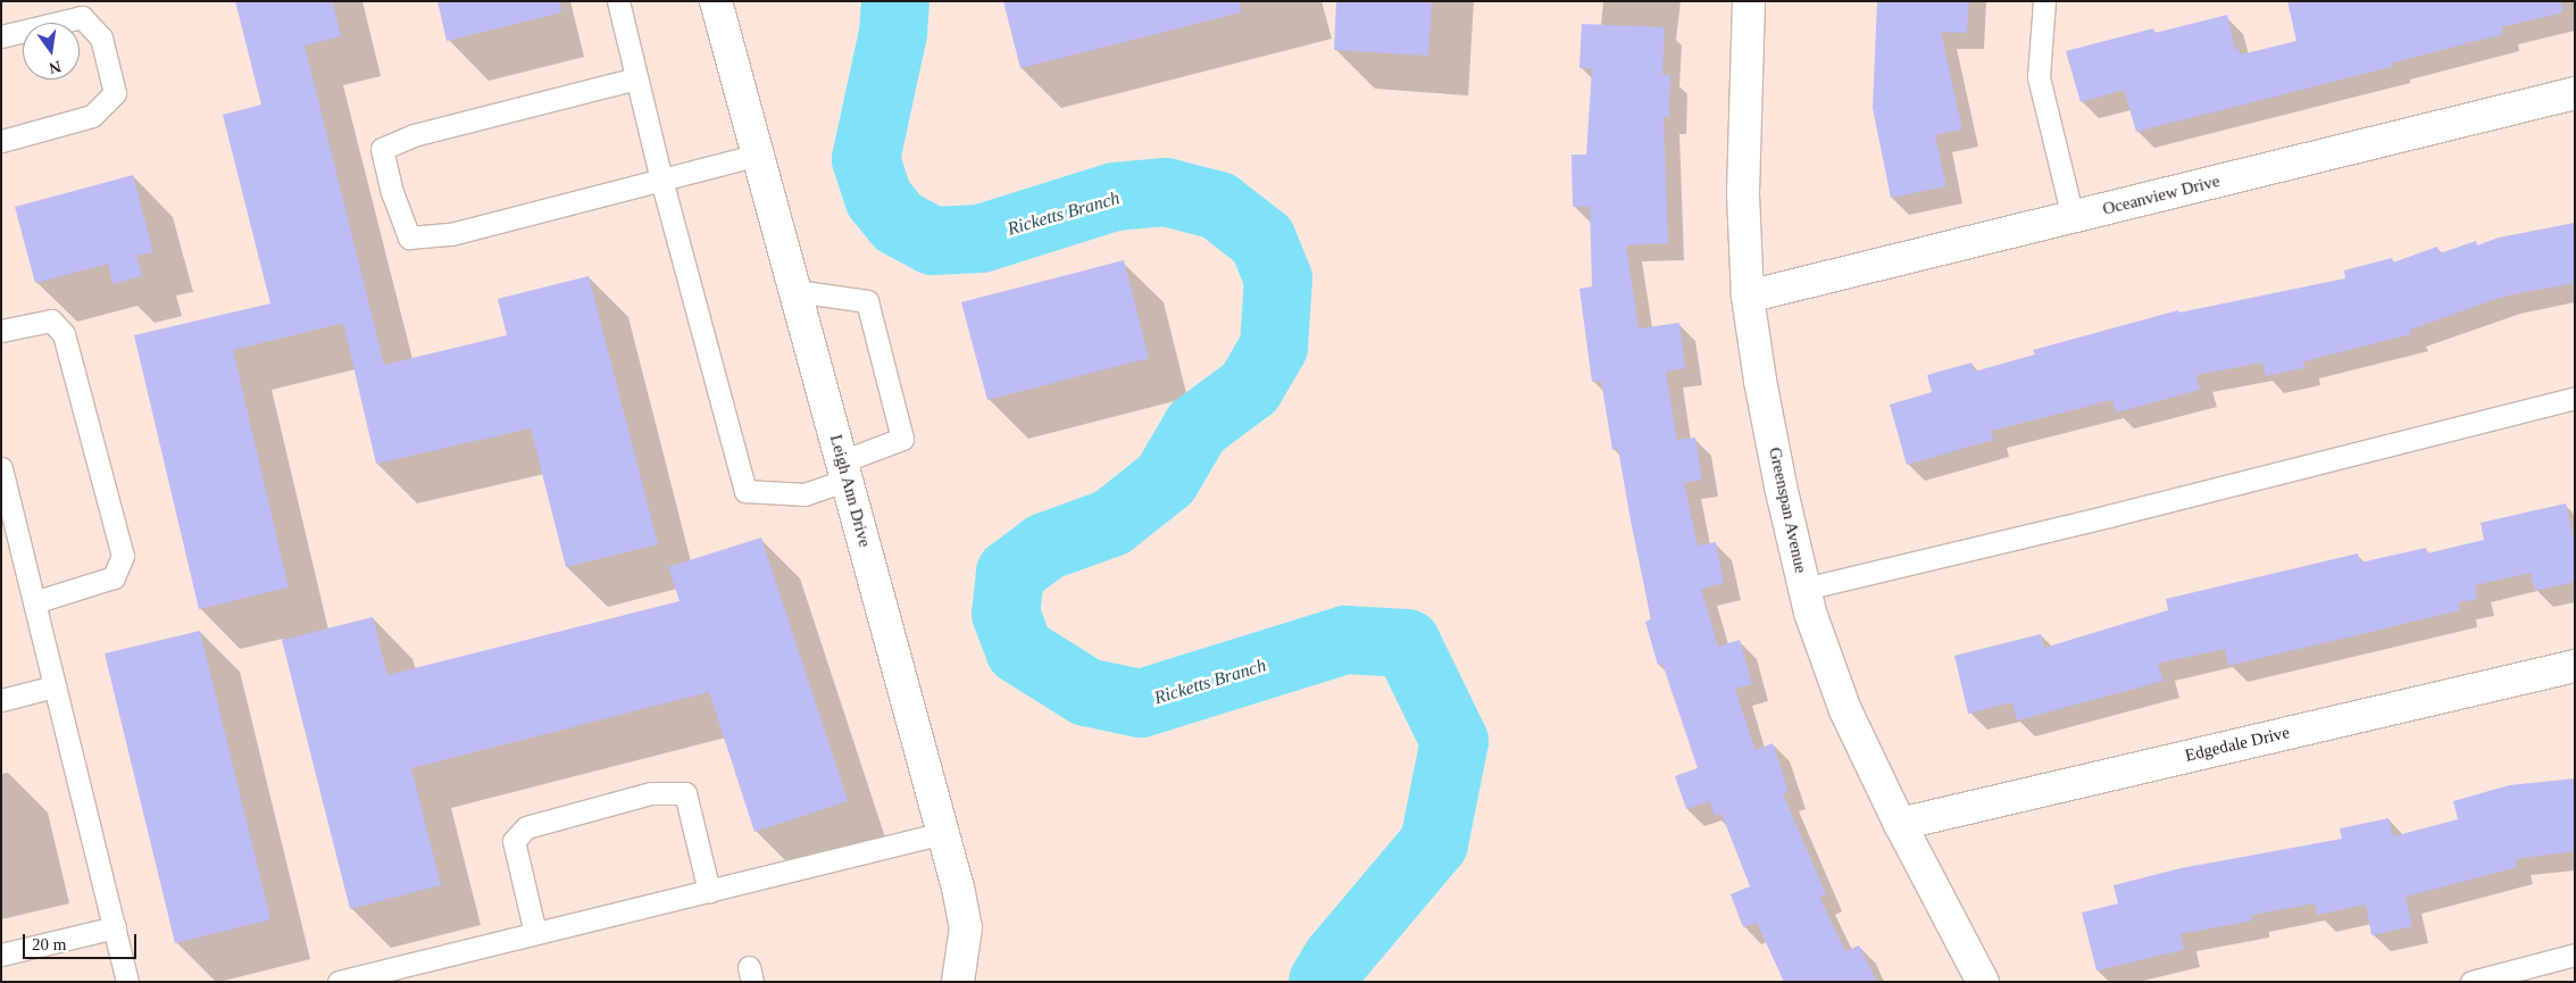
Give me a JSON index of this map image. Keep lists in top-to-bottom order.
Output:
{
  "streets": {
    "street": [
      "Oceanview Drive",
      "Leigh Ann Drive",
      "Greenspan Avenue",
      "Edgedale Drive"
    ]
  },
  "crossings": [
    ["Oceanview Drive", "Greenspan Avenue"],
    ["Greenspan Avenue", "Edgedale Drive"]
  ],
  "water": ["Ricketts Branch"],
  "scale_bar": "20 m",
  "north": "bottom"
}
